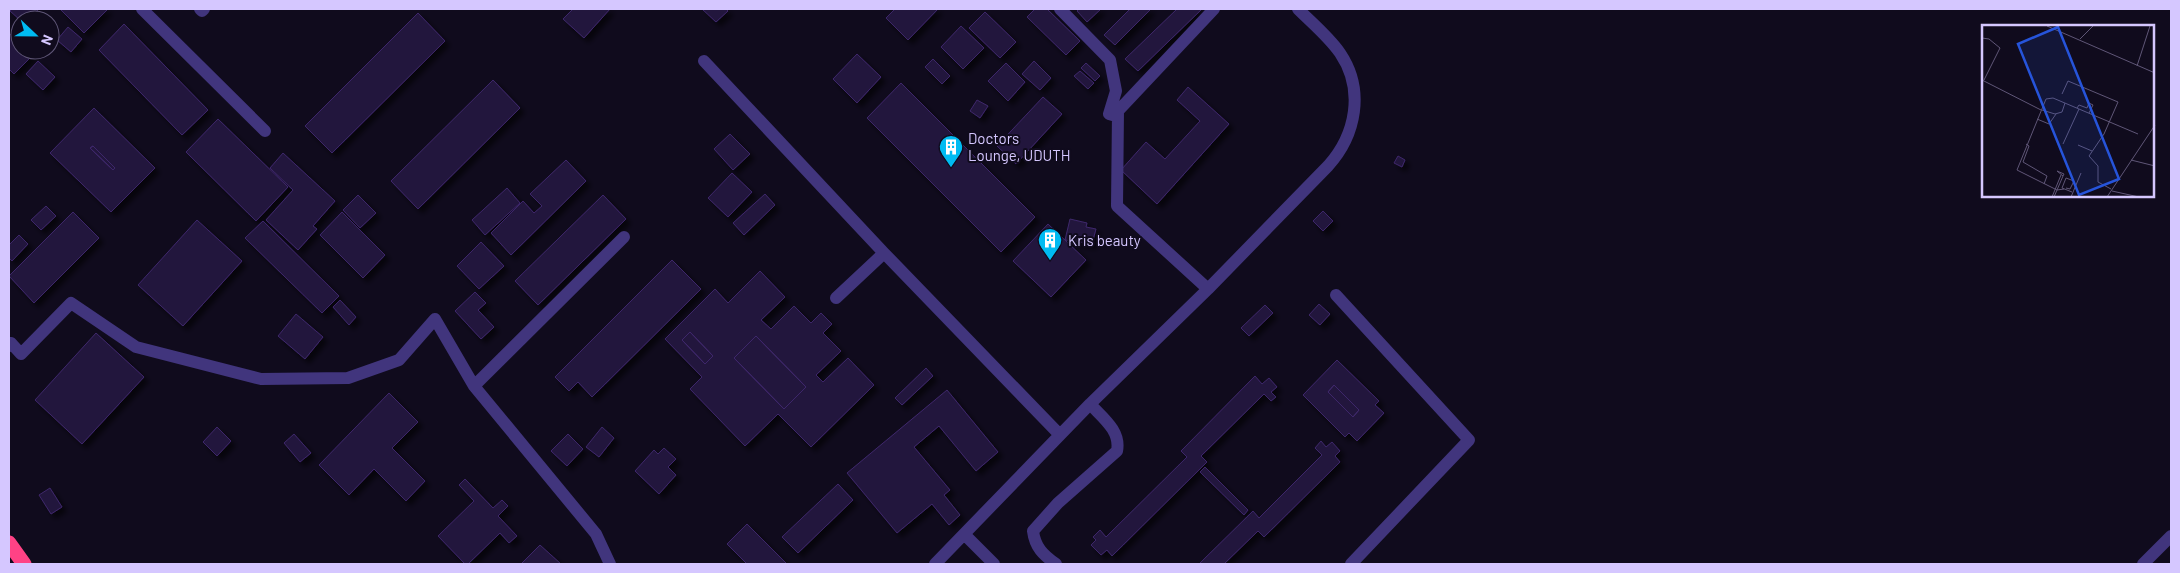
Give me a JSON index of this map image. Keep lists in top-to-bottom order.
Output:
{
  "places": {
    "building": ["Doctors Lounge, UDUTH", "Kris beauty"]
  },
  "north": "right"
}
